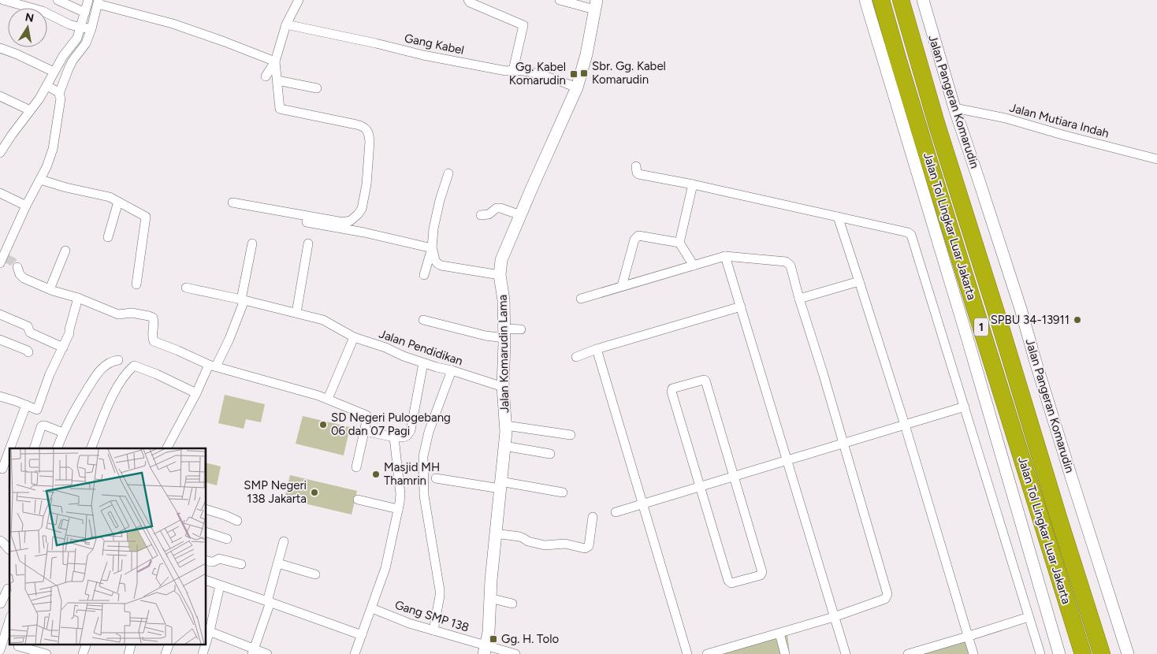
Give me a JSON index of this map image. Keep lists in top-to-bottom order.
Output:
{
  "streets": {
    "highway": ["Jalan Tol Lingkar Luar Jakarta", "1"],
    "street": [
      "Gang Kabel",
      "Jalan Pangeran Komarudin",
      "Jalan Mutiara Indah",
      "Jalan Pendidikan",
      "Jalan Komarudin Lama",
      "Gang SMP 138"
    ]
  },
  "crossings": [
    ["Gang Kabel", "Jalan Komarudin Lama"],
    ["Jalan Pangeran Komarudin", "Jalan Mutiara Indah"],
    ["Jalan Pendidikan", "Jalan Komarudin Lama"],
    ["Jalan Komarudin Lama", "Gang SMP 138"]
  ],
  "places": {
    "transit": ["Sbr. Gg. Kabel Komarudin", "Gg. Kabel Komarudin", "Gg. H. Tolo"],
    "other": [
      "SPBU 34-13911",
      "SD Negeri Pulogebang 06 dan 07 Pagi",
      "Masjid MH Thamrin",
      "SMP Negeri 138 Jakarta"
    ]
  },
  "north": "top"
}
